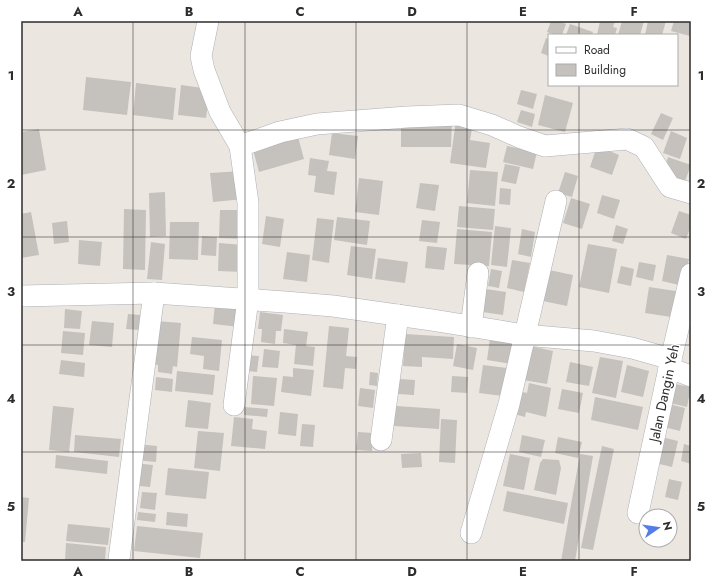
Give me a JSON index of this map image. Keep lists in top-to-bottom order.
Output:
{
  "streets": {
    "street": ["Jalan Dangin Yeh"]
  },
  "legend": ["Road", "Building"],
  "north": "right",
  "grid": {
    "columns": [
      "A",
      "B",
      "C",
      "D",
      "E",
      "F"
    ],
    "rows": [
      "1",
      "2",
      "3",
      "4",
      "5"
    ]
  }
}
